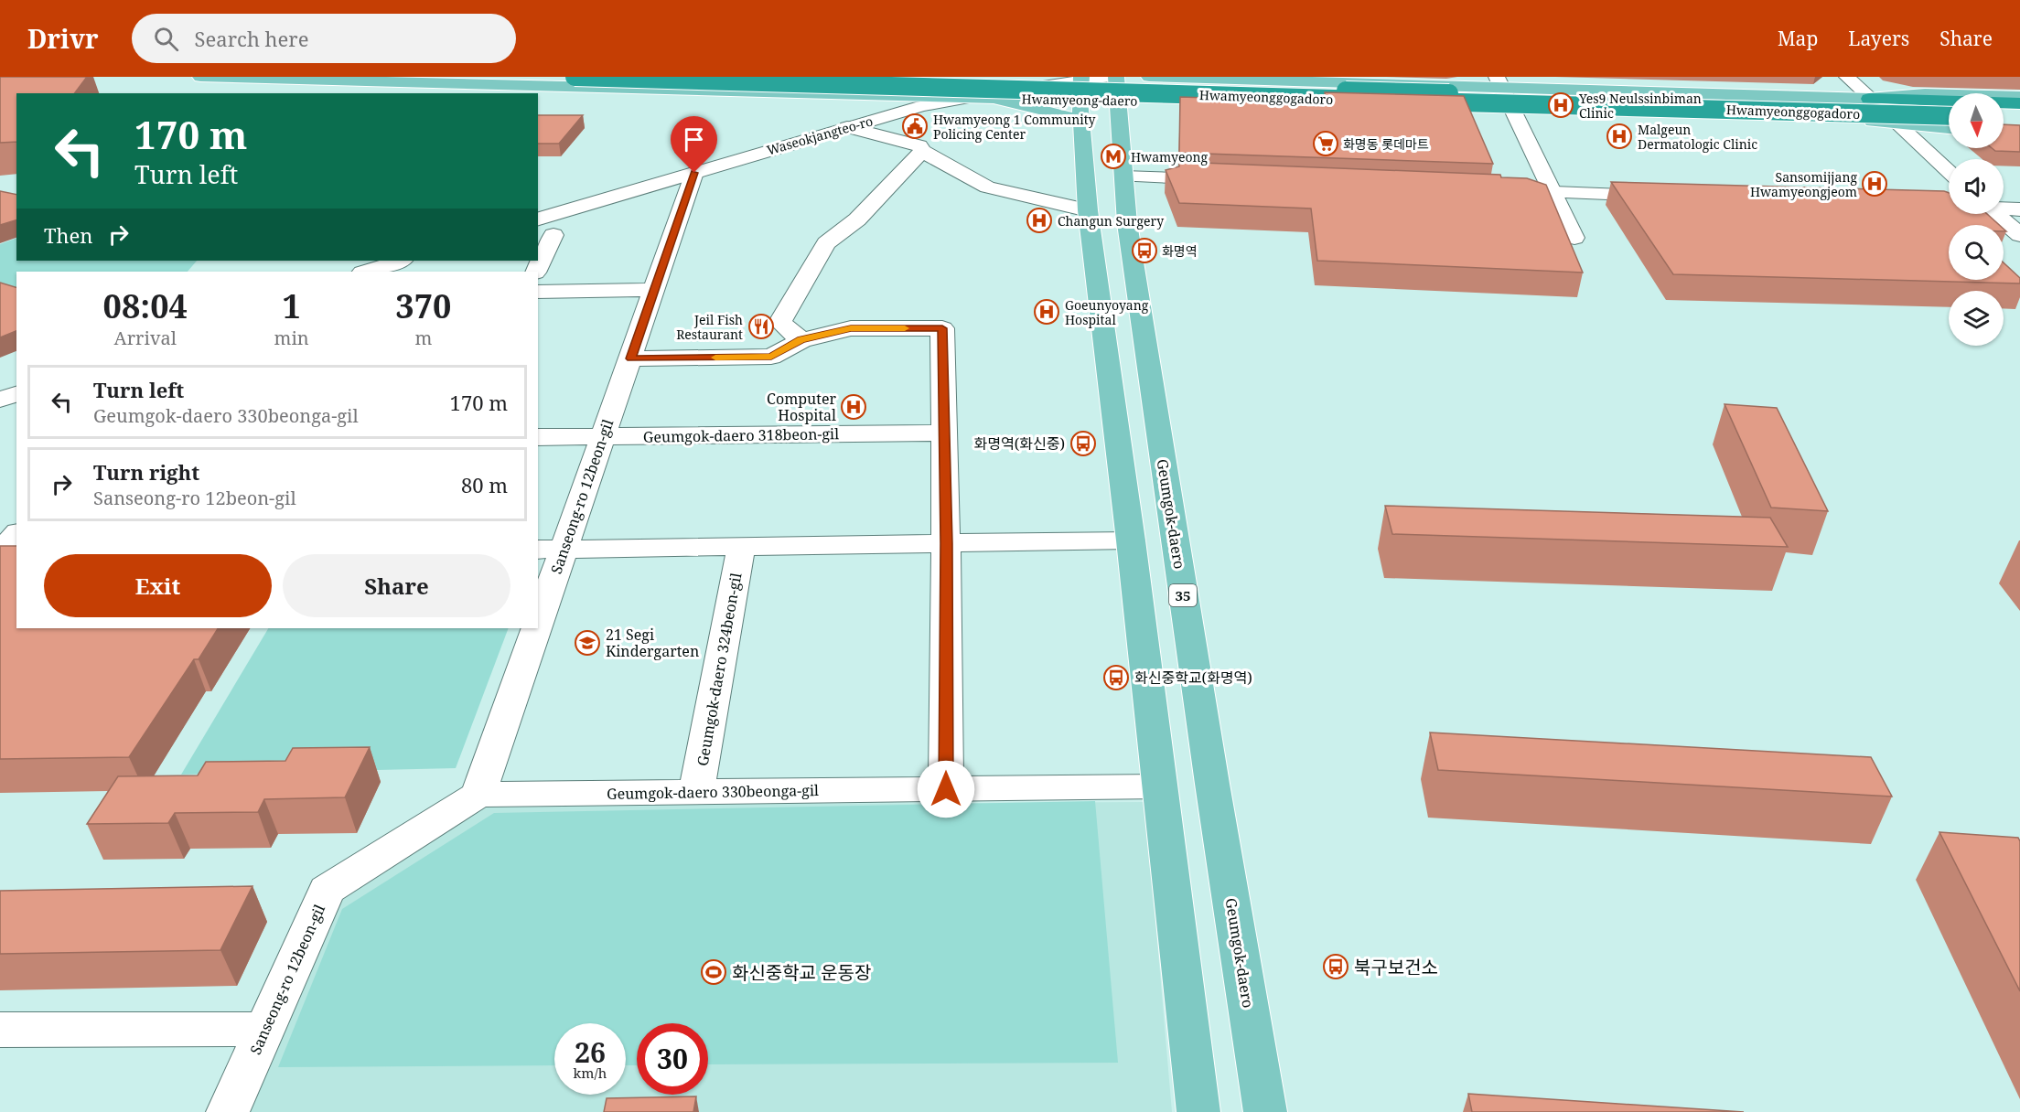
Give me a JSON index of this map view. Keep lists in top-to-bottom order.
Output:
{
  "streets": {
    "highway": ["Hwamyeonggogadoro"],
    "main road": ["Hwamyeong-daero", "Geumgok-daero", "35"],
    "street": [
      "Waseokjangteo-ro",
      "Geumgok-daero 318beon-gil",
      "Sanseong-ro 12beon-gil",
      "Geumgok-daero 324beon-gil",
      "Geumgok-daero 330beonga-gil"
    ]
  },
  "crossings": [
    ["Hwamyeong-daero", "Waseokjangteo-ro"],
    ["Hwamyeong-daero", "Geumgok-daero"],
    ["Waseokjangteo-ro", "Sanseong-ro 12beon-gil"],
    ["Waseokjangteo-ro", "Geumgok-daero"],
    ["Geumgok-daero 318beon-gil", "Sanseong-ro 12beon-gil"],
    ["Sanseong-ro 12beon-gil", "Geumgok-daero 330beonga-gil"],
    ["Geumgok-daero 324beon-gil", "Geumgok-daero 330beonga-gil"]
  ],
  "places": {
    "hospital": [
      "Yes9 Neulssinbiman Clinic",
      "Malgeun Dermatologic Clinic",
      "Sansomijjang Hwamyeongjeom",
      "Changun Surgery",
      "Goeunyoyang Hospital",
      "Computer Hospital"
    ],
    "public building": ["Hwamyeong 1 Community Policing Center"],
    "supermarket": ["화명동 롯데마트"],
    "metro station": ["Hwamyeong"],
    "bus stop": [
      "화명역",
      "화명역(화신중)",
      "화신중학교(화명역)",
      "북구보건소"
    ],
    "restaurant": ["Jeil Fish Restaurant"],
    "school or university": ["21 Segi Kindergarten"],
    "sports": ["화신중학교 운동장"]
  },
  "north": "bottom",
  "page": {
    "header": "Drivr",
    "search": "Search here",
    "nav": ["Map", "Layers", "Share"],
    "turn": ["170 m", "Turn left"],
    "then": "Then",
    "eta": [
      "08:04",
      "Arrival",
      "1",
      "min",
      "370",
      "m"
    ],
    "list": [
      {
        "name": "Turn left",
        "note": "Geumgok-daero 330beonga-gil",
        "value": "170 m"
      },
      {
        "name": "Turn right",
        "note": "Sanseong-ro 12beon-gil",
        "value": "80 m"
      }
    ],
    "buttons": ["Exit", "Share"],
    "speed": "26 km/h",
    "limit": "30"
  }
}
